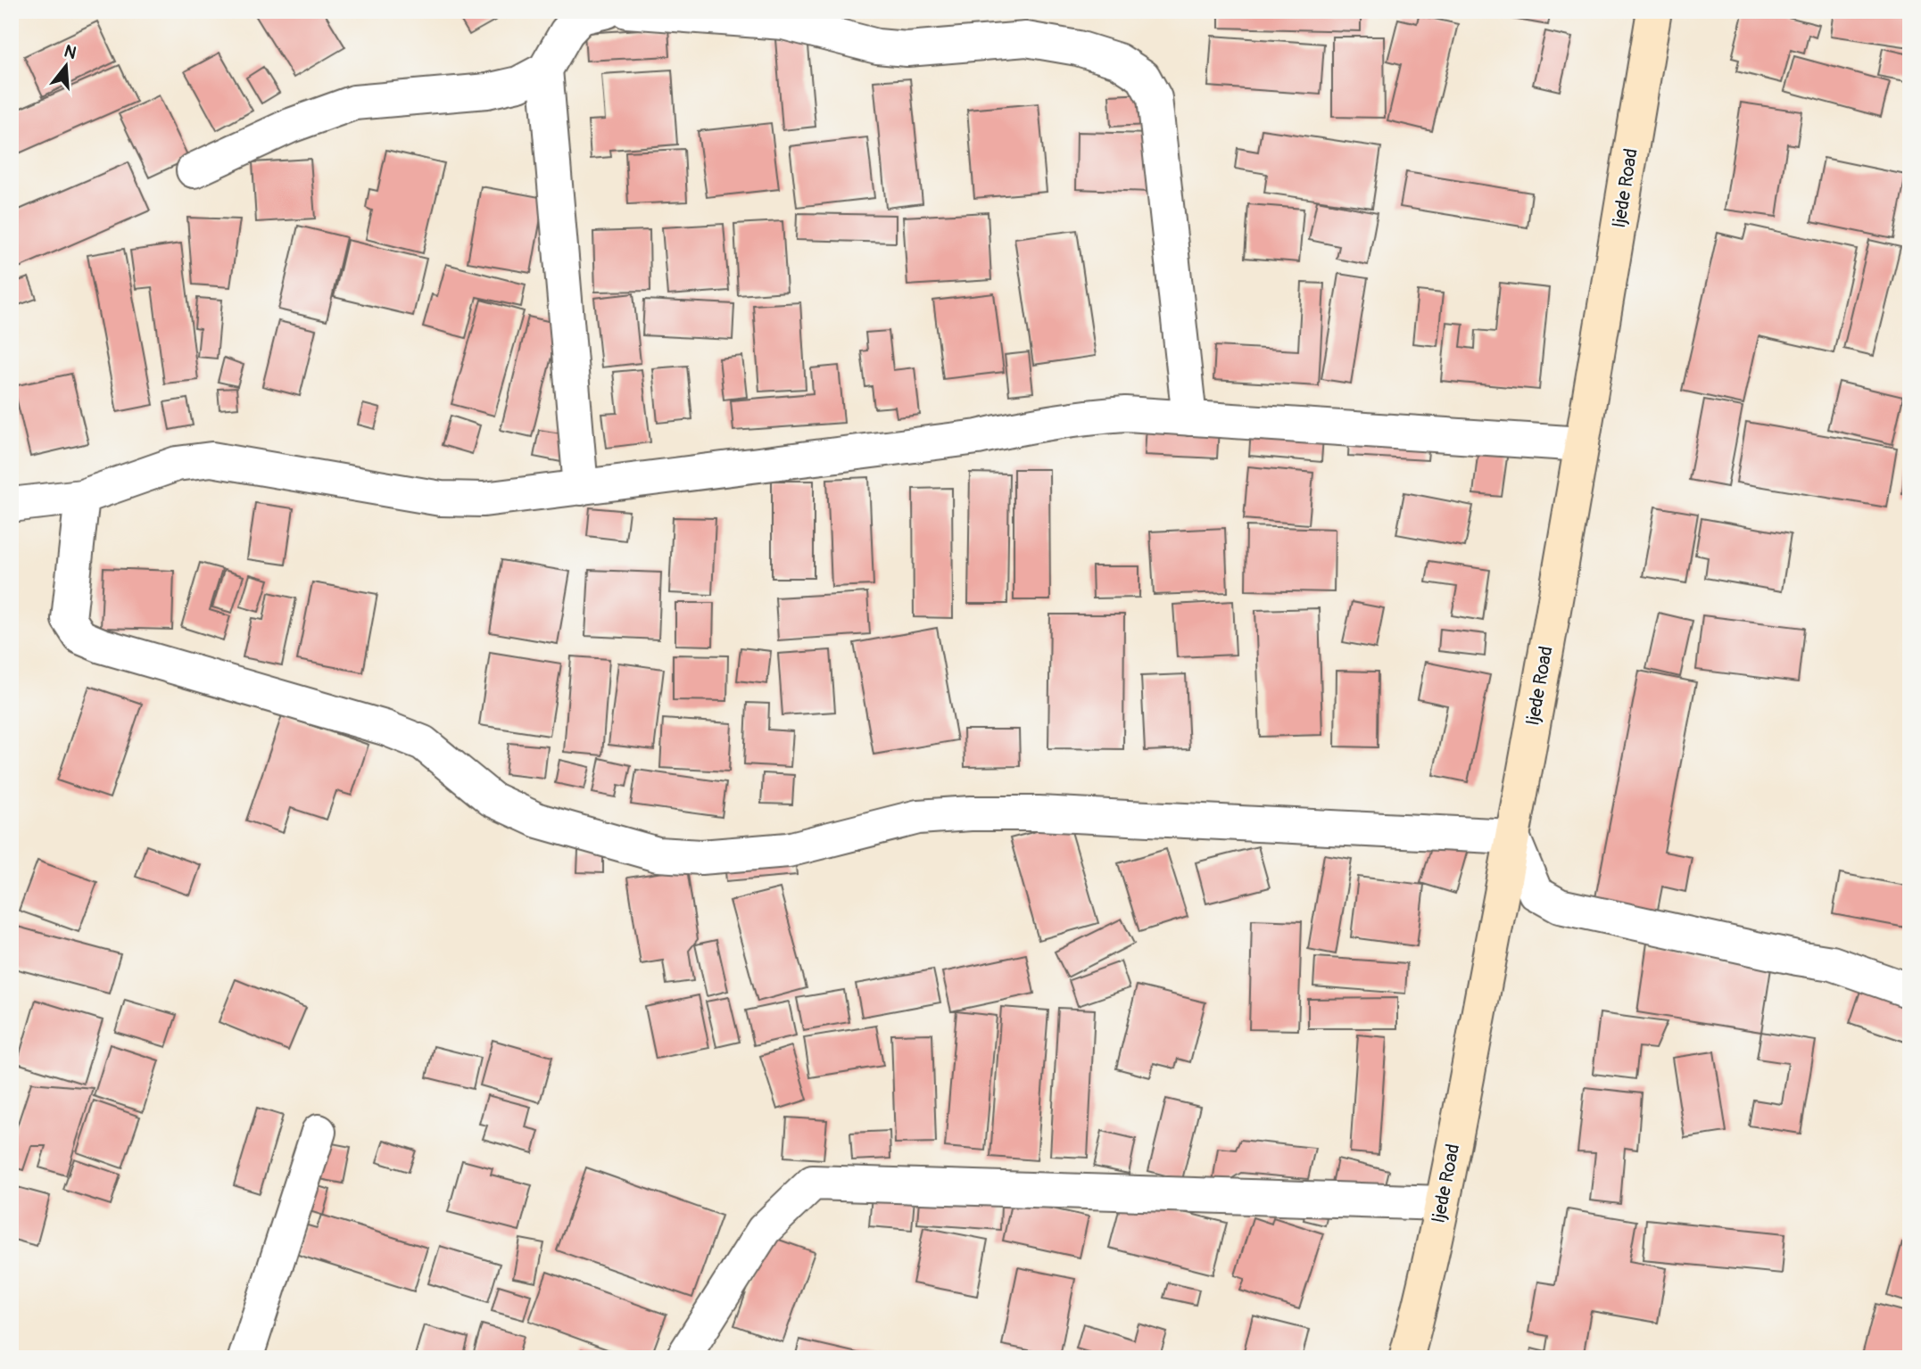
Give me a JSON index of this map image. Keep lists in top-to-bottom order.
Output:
{
  "streets": {
    "main road": ["Ijede Road"]
  },
  "north": "top"
}
